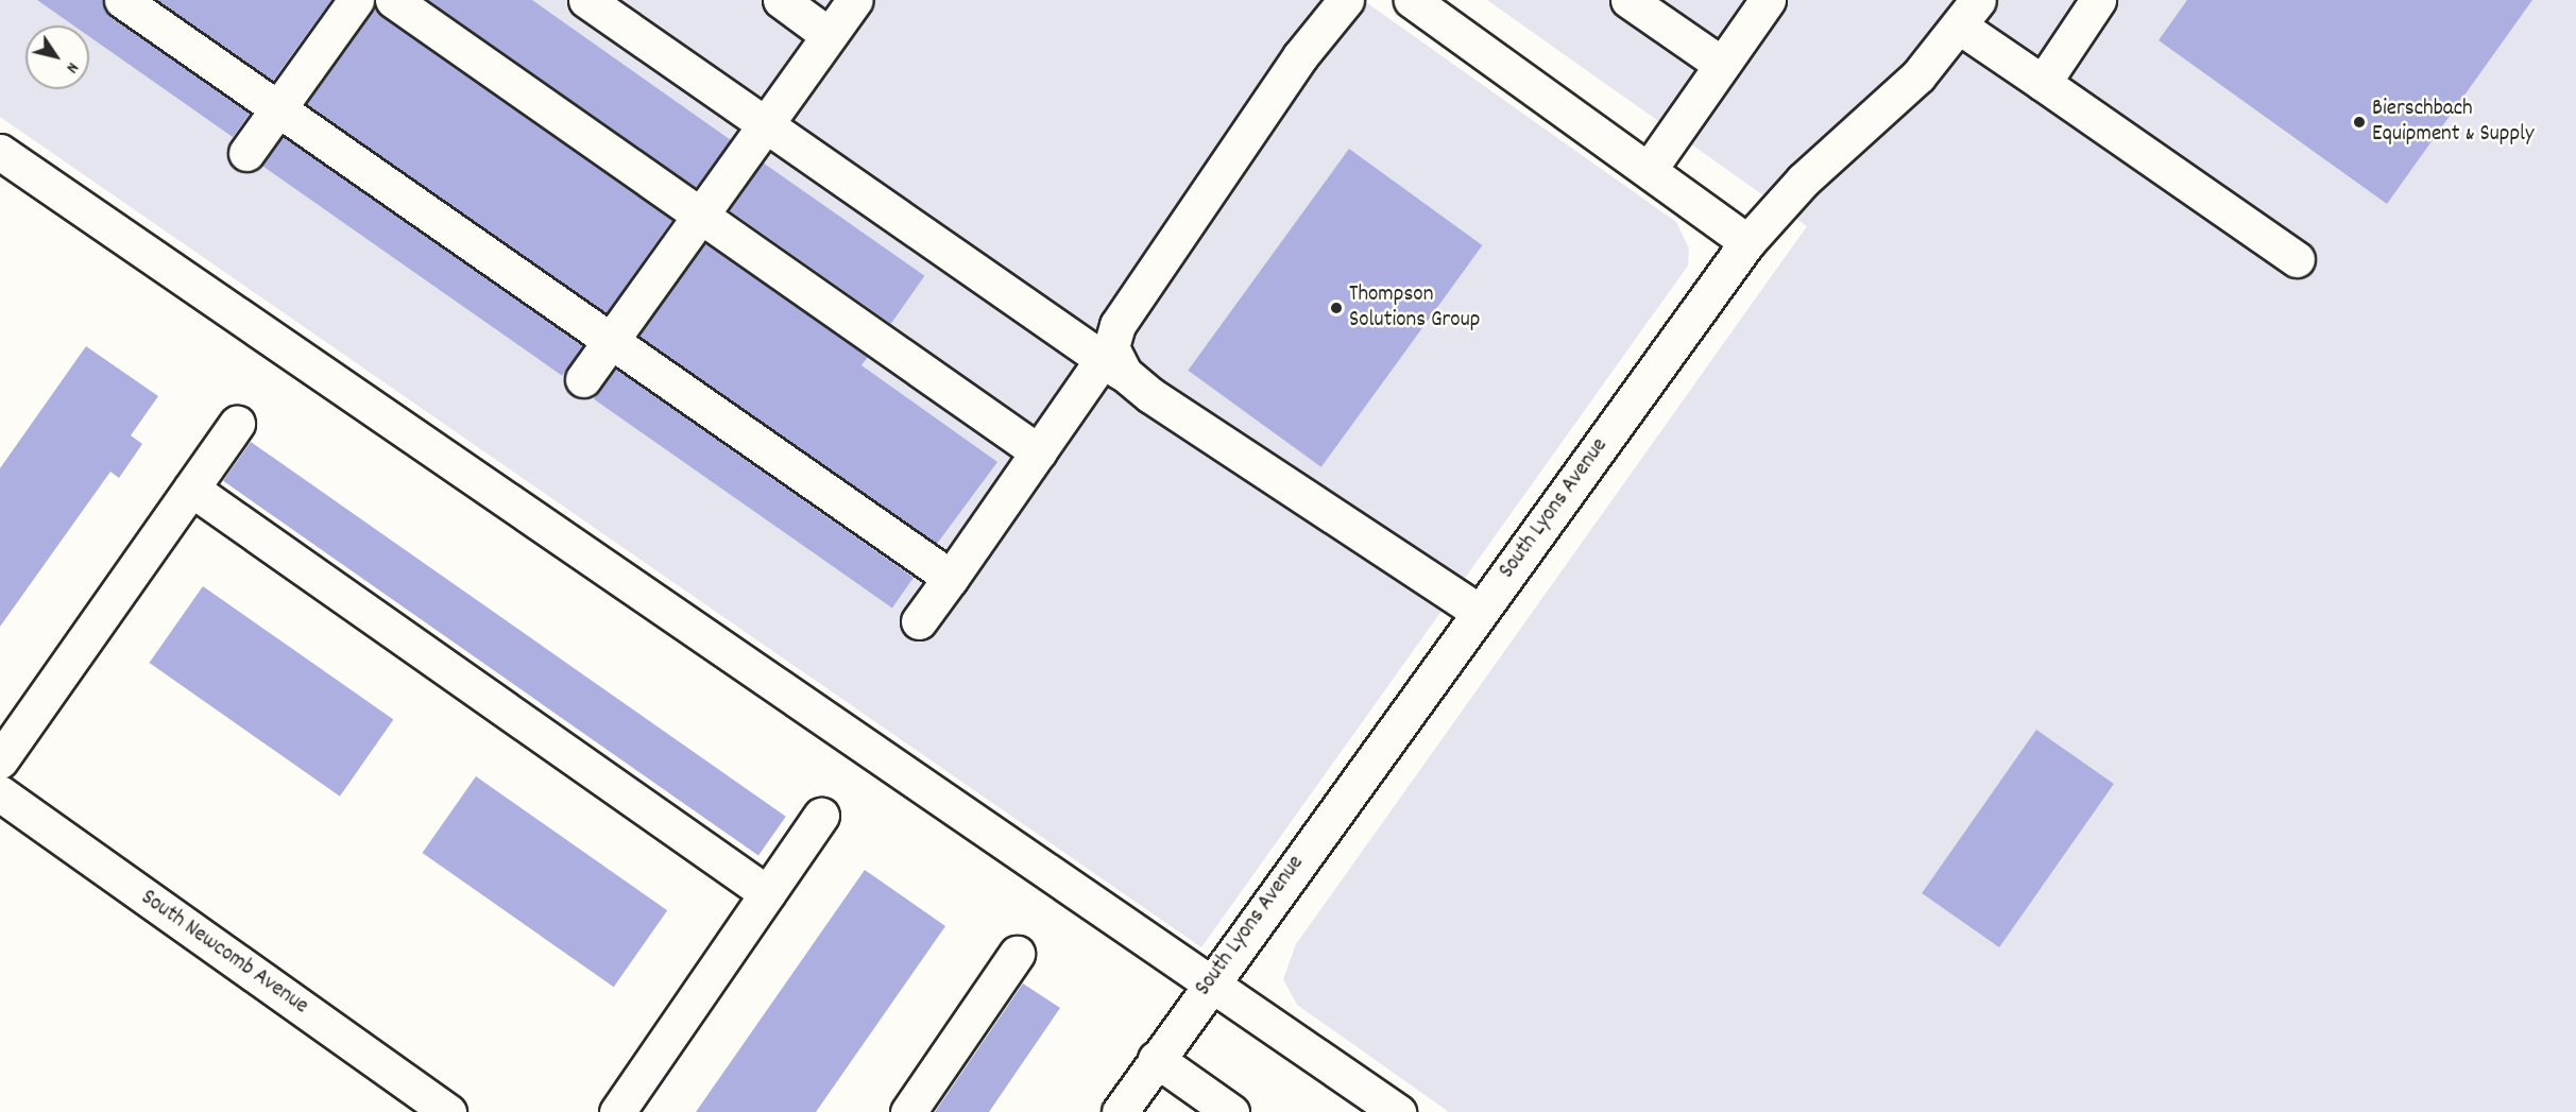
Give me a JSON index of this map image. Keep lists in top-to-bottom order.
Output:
{
  "streets": {
    "street": ["South Lyons Avenue", "South Newcomb Avenue"]
  },
  "places": ["Bierschbach Equipment & Supply", "Thompson Solutions Group"],
  "north": "bottom right"
}
